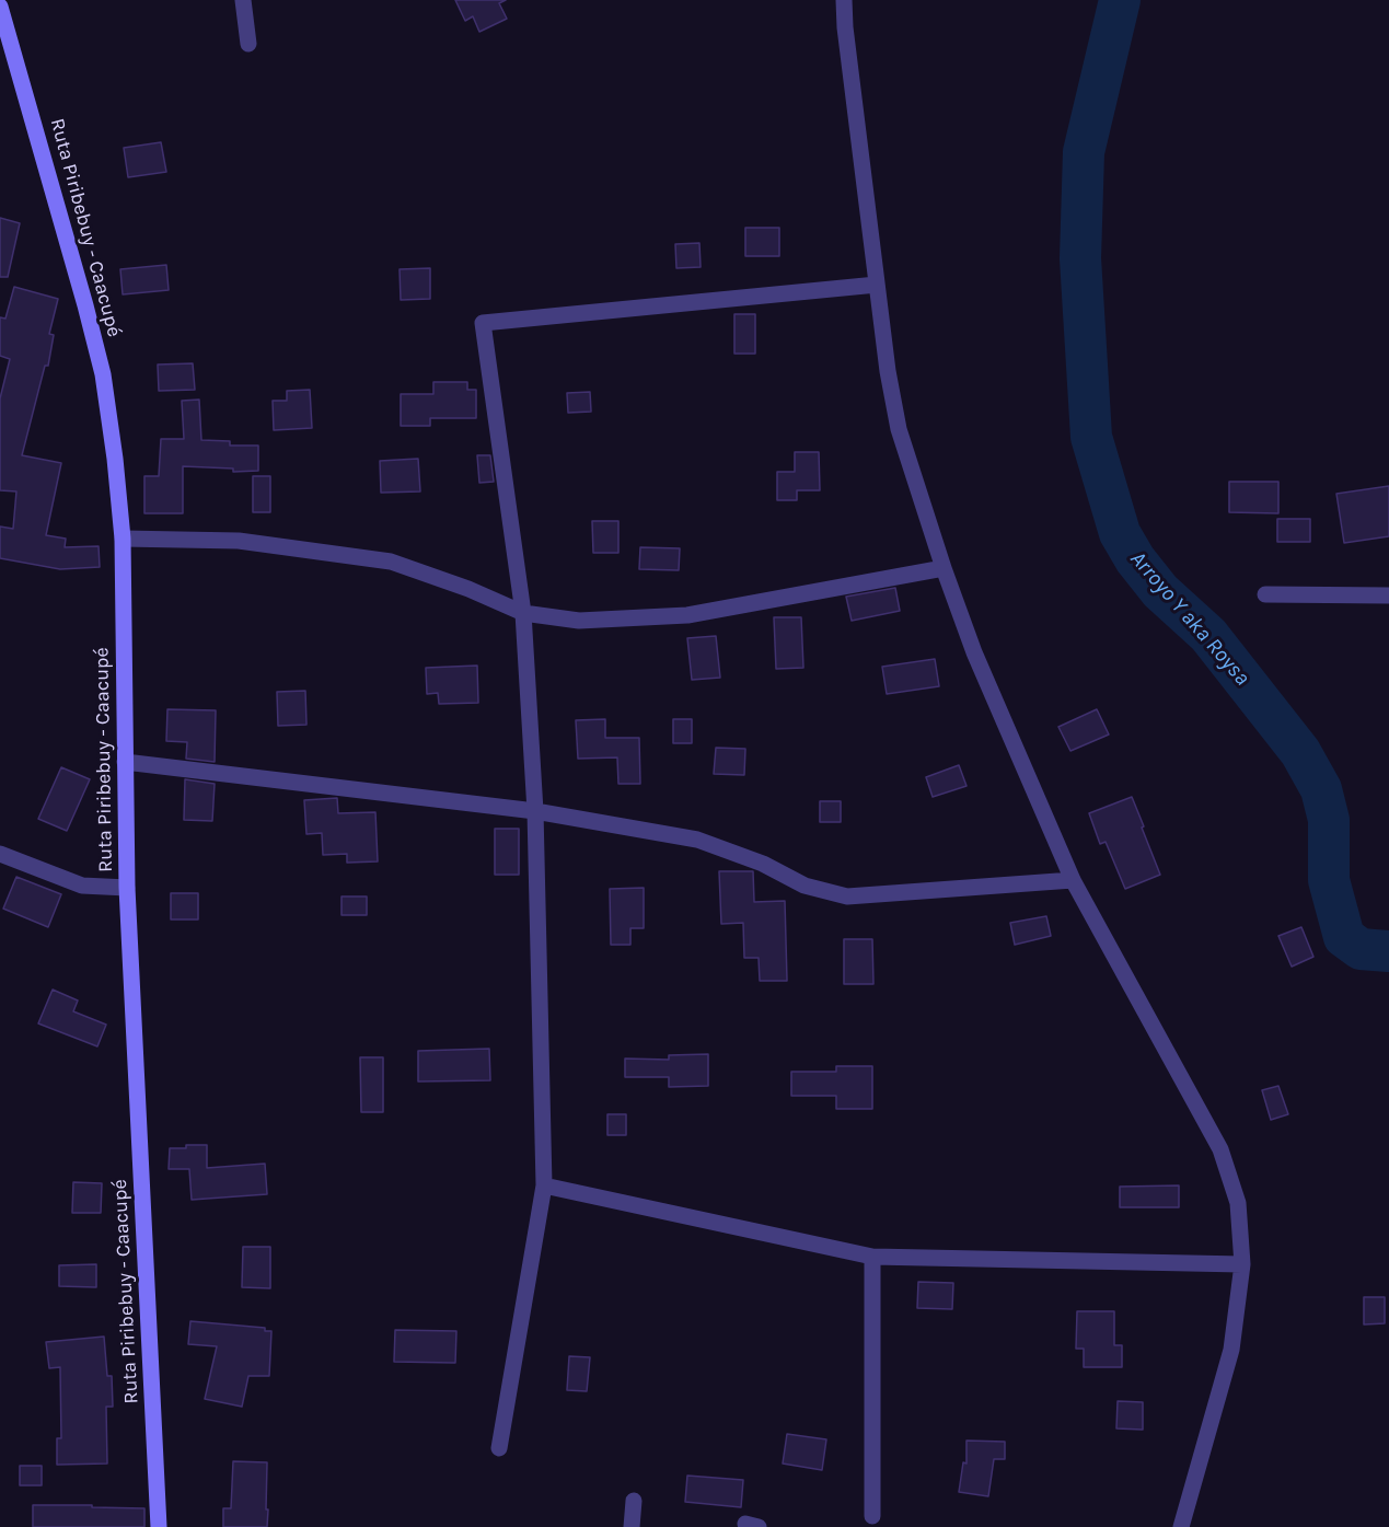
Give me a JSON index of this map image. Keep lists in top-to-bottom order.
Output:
{
  "streets": {
    "street": ["Ruta Piribebuy - Caacupé"]
  },
  "water": ["Arroyo Y aka Roysa"]
}
